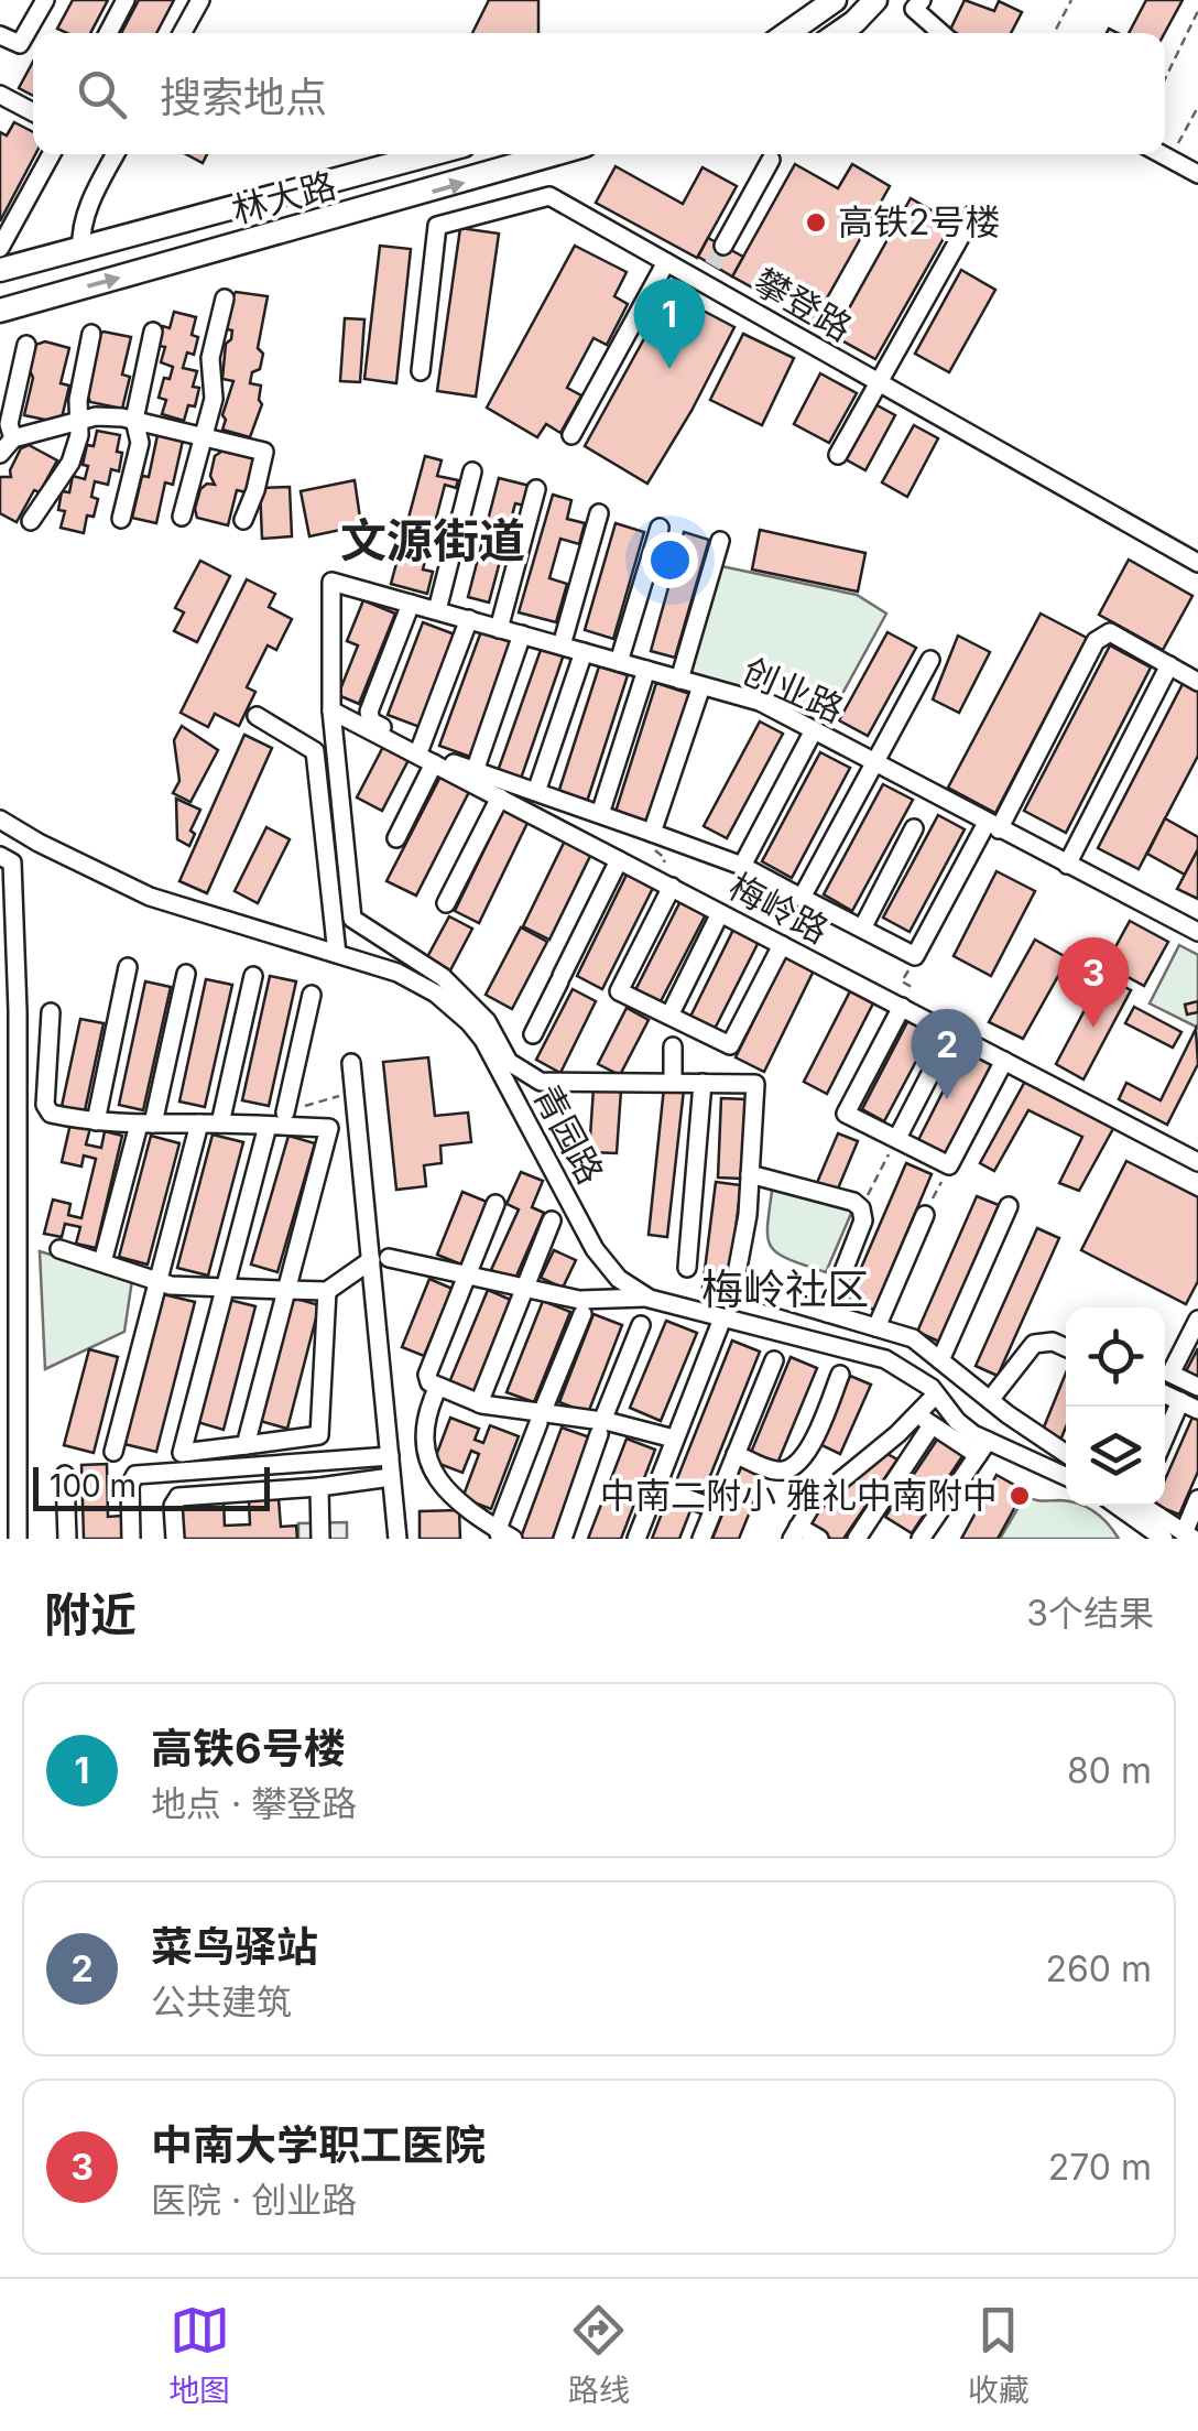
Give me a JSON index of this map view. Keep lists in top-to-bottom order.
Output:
{
  "streets": {
    "main road": ["林大路"],
    "street": [
      "攀登路",
      "创业路",
      "梅岭路",
      "青园路"
    ]
  },
  "crossings": [
    ["创业路", "梅岭路"]
  ],
  "districts": ["文源街道", "梅岭社区"],
  "places": ["高铁2号楼", "中南二附小 雅礼中南附中"],
  "scale_bar": "100 m",
  "page": {
    "search": "搜索地点",
    "pins": ["1", "3", "2"],
    "scale": "100 m",
    "heading": ["附近", "3个结果"],
    "list": [
      {
        "mark": "1",
        "name": "高铁6号楼",
        "note": "地点 · 攀登路",
        "value": "80 m"
      },
      {
        "mark": "2",
        "name": "菜鸟驿站",
        "note": "公共建筑",
        "value": "260 m"
      },
      {
        "mark": "3",
        "name": "中南大学职工医院",
        "note": "医院 · 创业路",
        "value": "270 m"
      }
    ],
    "nav": ["地图", "路线", "收藏"]
  }
}
